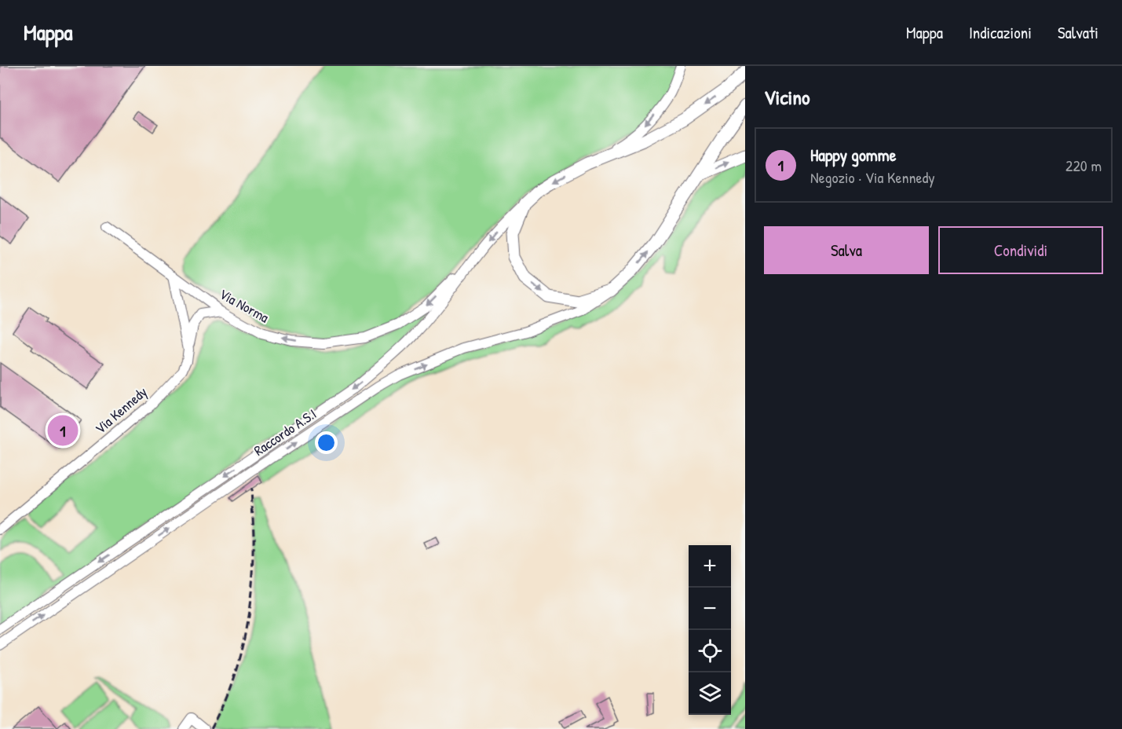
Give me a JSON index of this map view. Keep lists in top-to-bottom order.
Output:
{
  "streets": {
    "street": ["Via Norma", "Via Kennedy", "Raccordo A.S.I"]
  },
  "crossings": [
    ["Via Norma", "Via Kennedy"],
    ["Via Norma", "Raccordo A.S.I"]
  ],
  "one_way": ["Via Norma"],
  "page": {
    "header": "Mappa",
    "nav": ["Mappa", "Indicazioni", "Salvati"],
    "heading": "Vicino",
    "list": [
      {
        "mark": "1",
        "name": "Happy gomme",
        "note": "Negozio · Via Kennedy",
        "value": "220 m"
      }
    ],
    "buttons": ["Salva", "Condividi"],
    "pins": "1",
    "map_buttons": ["+", "−"]
  }
}
